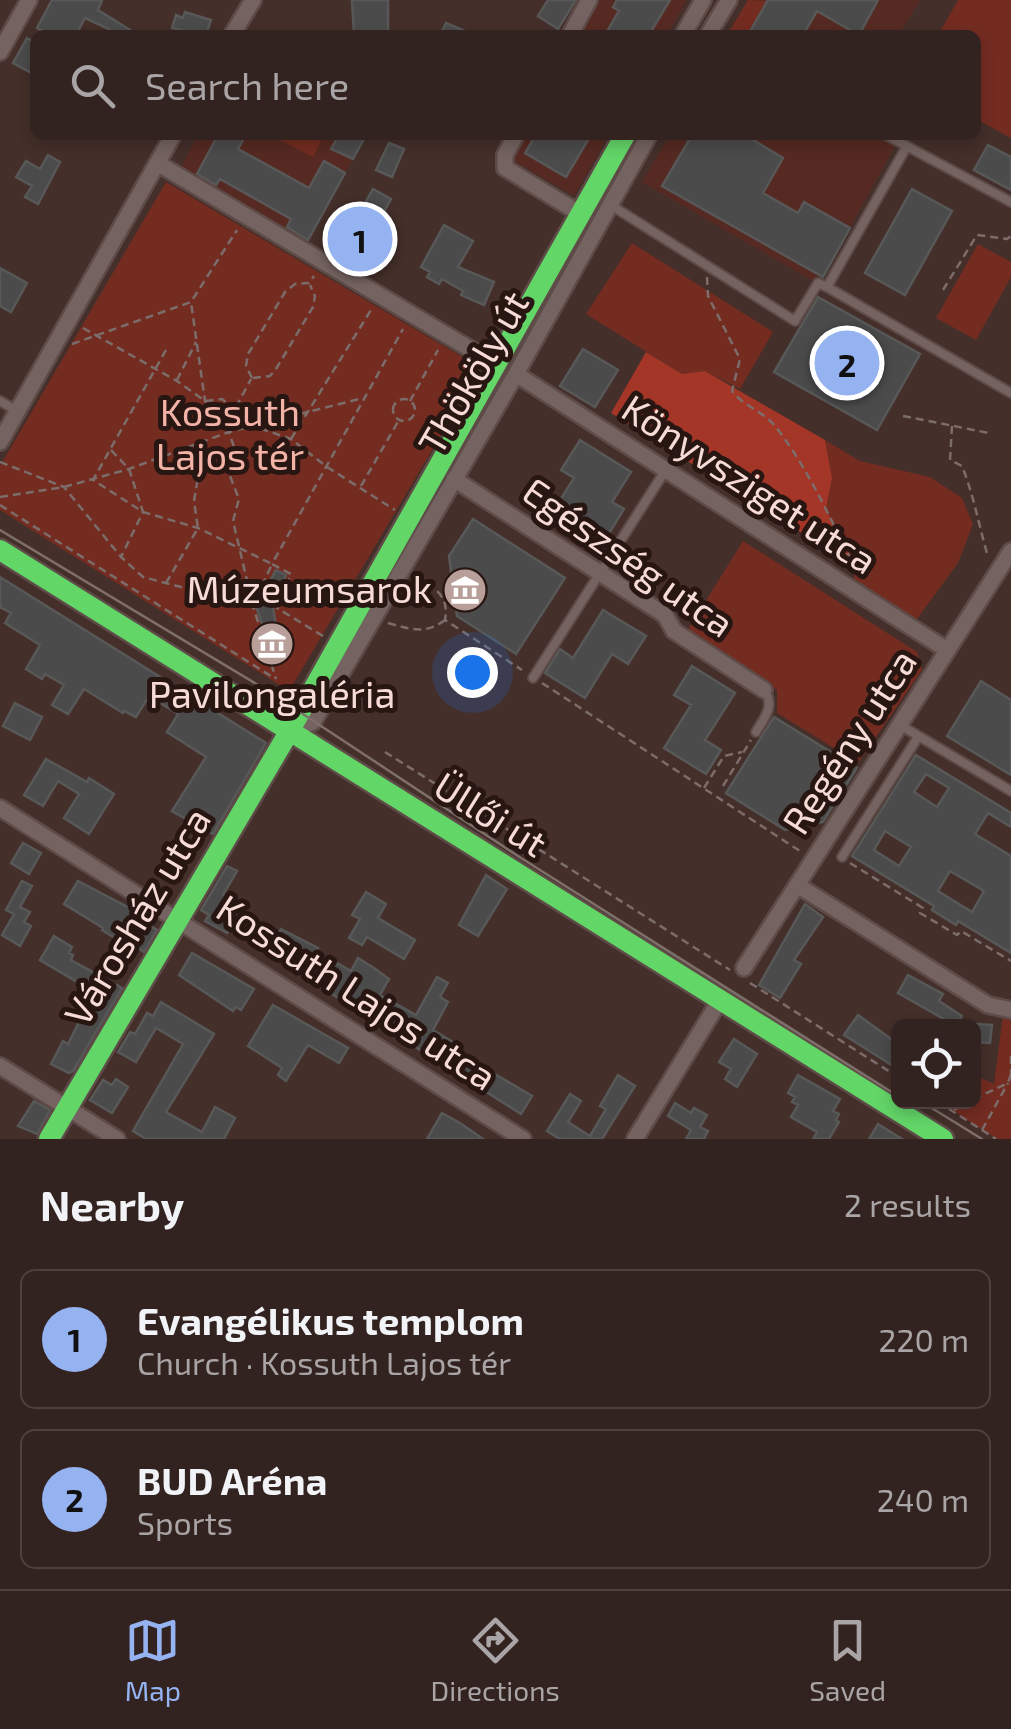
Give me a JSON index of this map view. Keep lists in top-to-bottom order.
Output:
{
  "streets": {
    "street": [
      "Thököly út",
      "Könyvsziget utca",
      "Egészség utca",
      "Regény utca",
      "Üllői út",
      "Városház utca",
      "Kossuth Lajos utca"
    ]
  },
  "crossings": [
    ["Thököly út", "Könyvsziget utca"],
    ["Thököly út", "Egészség utca"],
    ["Thököly út", "Üllői út"],
    ["Thököly út", "Városház utca"],
    ["Könyvsziget utca", "Regény utca"],
    ["Üllői út", "Városház utca"],
    ["Városház utca", "Kossuth Lajos utca"]
  ],
  "parks": ["Kossuth Lajos tér"],
  "places": {
    "museum": ["Múzeumsarok", "Pavilongaléria"]
  },
  "page": {
    "search": "Search here",
    "pins": ["1", "2"],
    "heading": ["Nearby", "2 results"],
    "list": [
      {
        "mark": "1",
        "name": "Evangélikus templom",
        "note": "Church · Kossuth Lajos tér",
        "value": "220 m"
      },
      {
        "mark": "2",
        "name": "BUD Aréna",
        "note": "Sports",
        "value": "240 m"
      }
    ],
    "nav": ["Map", "Directions", "Saved"]
  }
}
